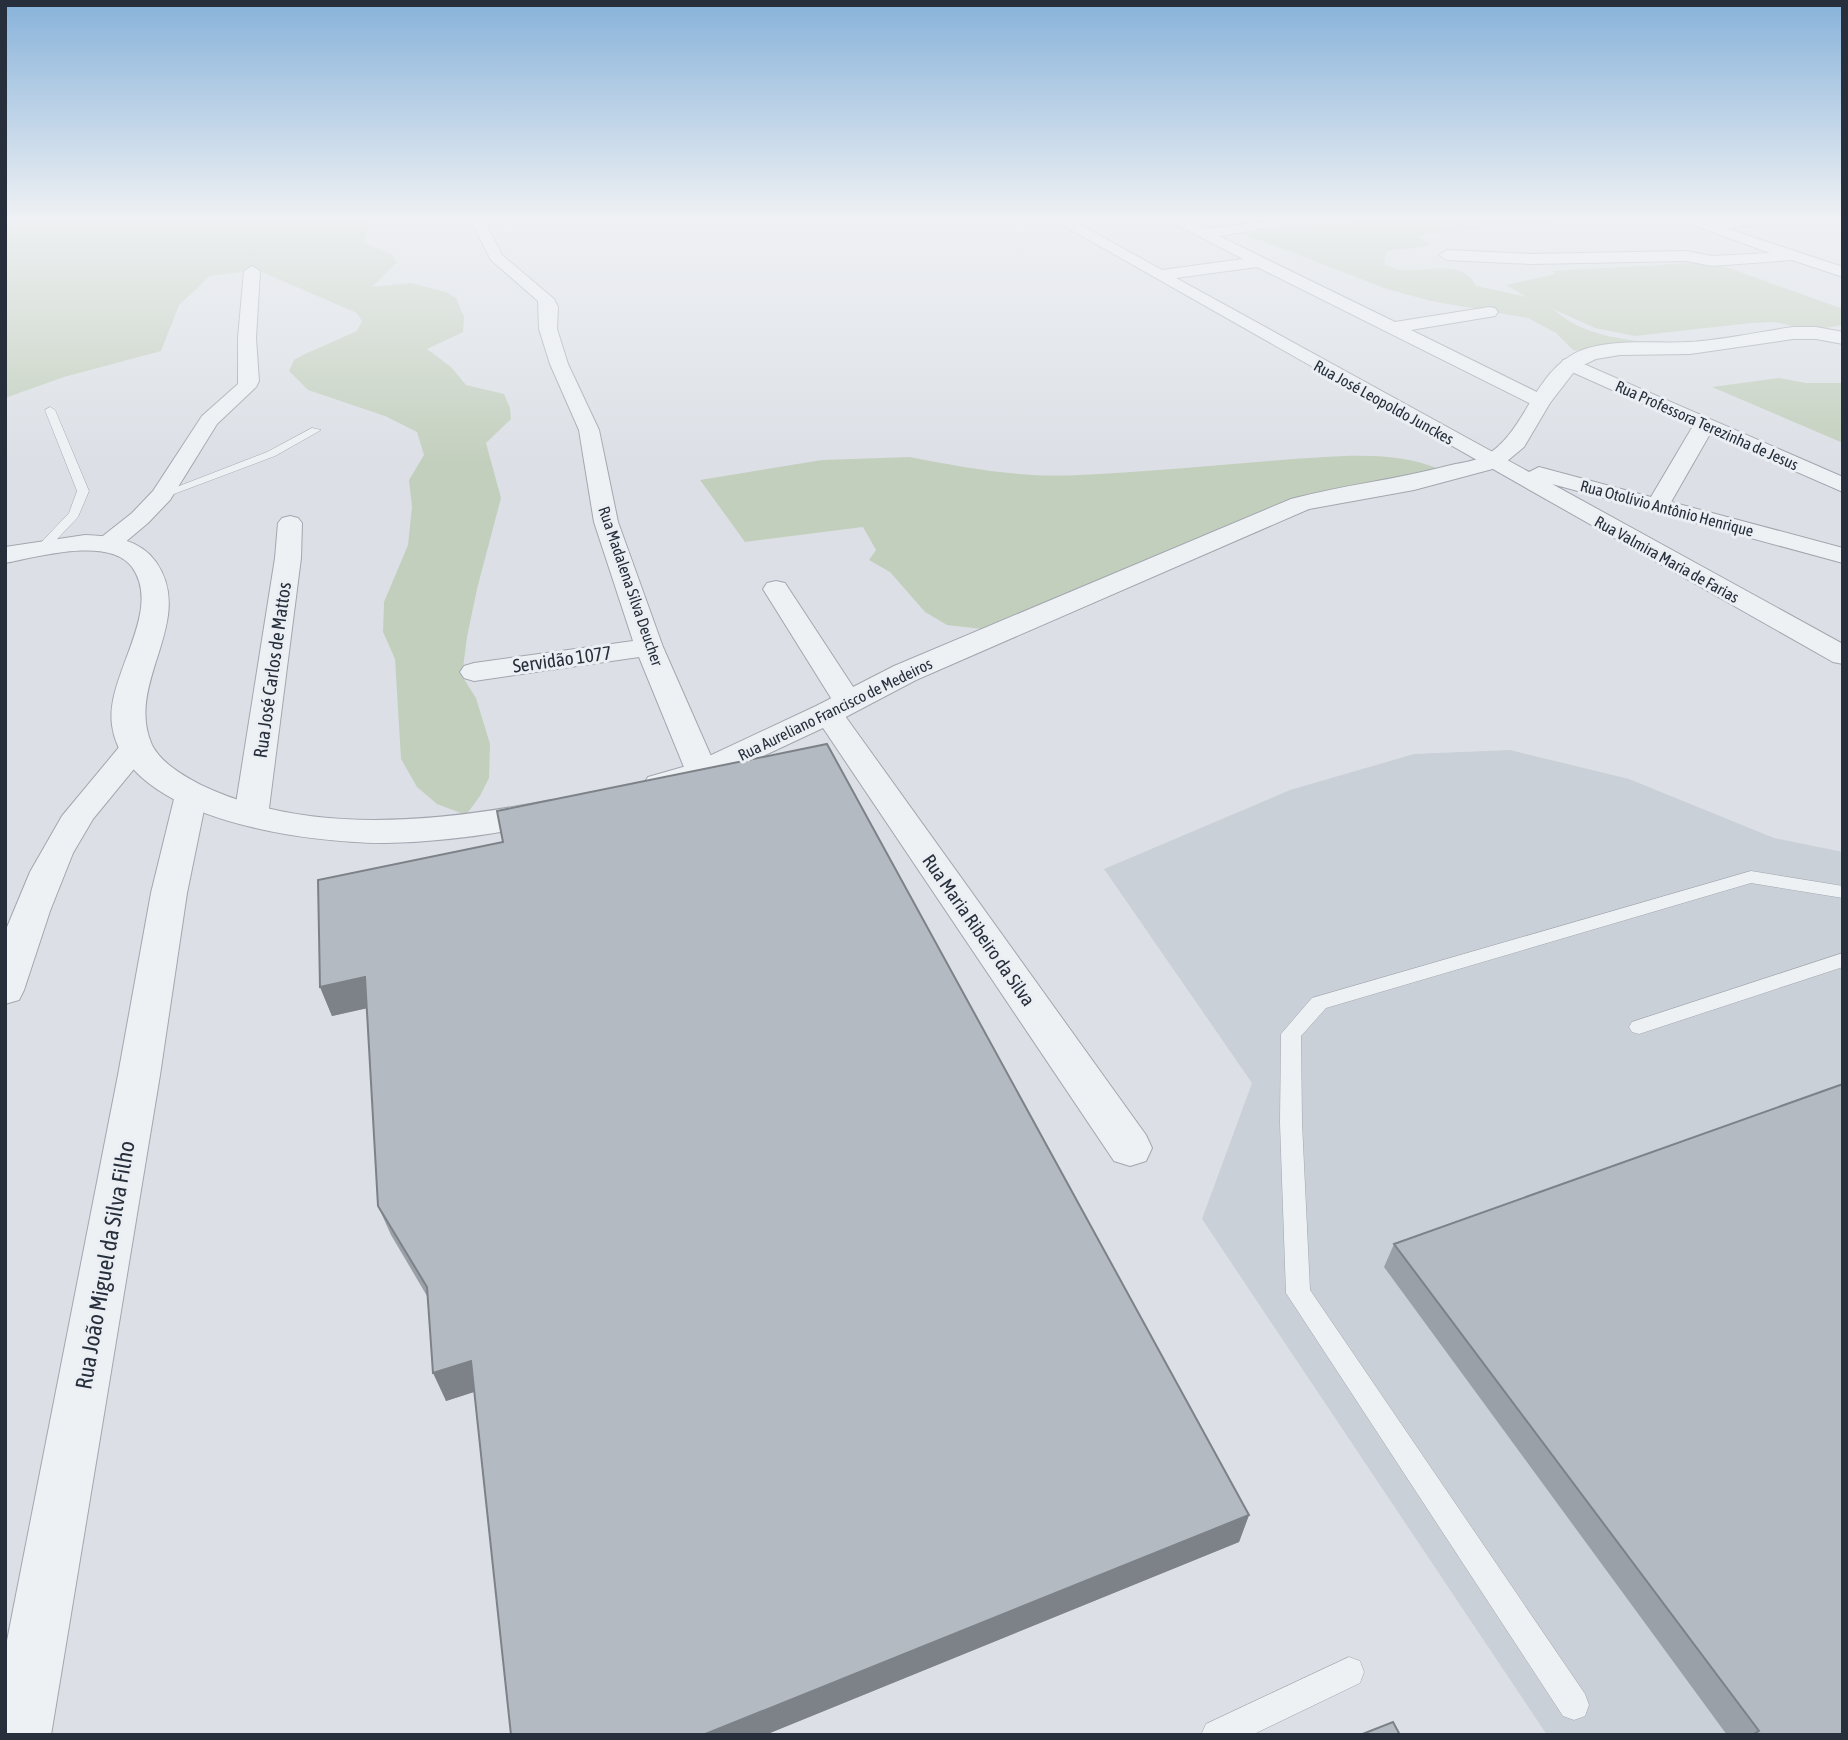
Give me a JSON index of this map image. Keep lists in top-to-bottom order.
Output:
{
  "streets": {
    "street": [
      "Rua José Leopoldo Junckes",
      "Rua Professora Terezinha de Jesus",
      "Rua Otolívio Antônio Henrique",
      "Rua Valmira Maria de Farias",
      "Rua Madalena Silva Deucher",
      "Servidão 1077",
      "Rua José Carlos de Mattos",
      "Rua Aureliano Francisco de Medeiros",
      "Rua Maria Ribeiro da Silva",
      "Rua João Miguel da Silva Filho"
    ]
  },
  "crossings": [
    ["Rua José Leopoldo Junckes", "Rua Otolívio Antônio Henrique"],
    ["Rua José Leopoldo Junckes", "Rua Valmira Maria de Farias"],
    ["Rua José Leopoldo Junckes", "Rua Aureliano Francisco de Medeiros"],
    ["Rua Professora Terezinha de Jesus", "Rua Aureliano Francisco de Medeiros"],
    ["Rua Otolívio Antônio Henrique", "Rua Valmira Maria de Farias"],
    ["Rua Otolívio Antônio Henrique", "Rua Aureliano Francisco de Medeiros"],
    ["Rua Valmira Maria de Farias", "Rua Aureliano Francisco de Medeiros"],
    ["Rua Madalena Silva Deucher", "Servidão 1077"],
    ["Rua Madalena Silva Deucher", "Rua Aureliano Francisco de Medeiros"],
    ["Rua Aureliano Francisco de Medeiros", "Rua Maria Ribeiro da Silva"]
  ]
}
